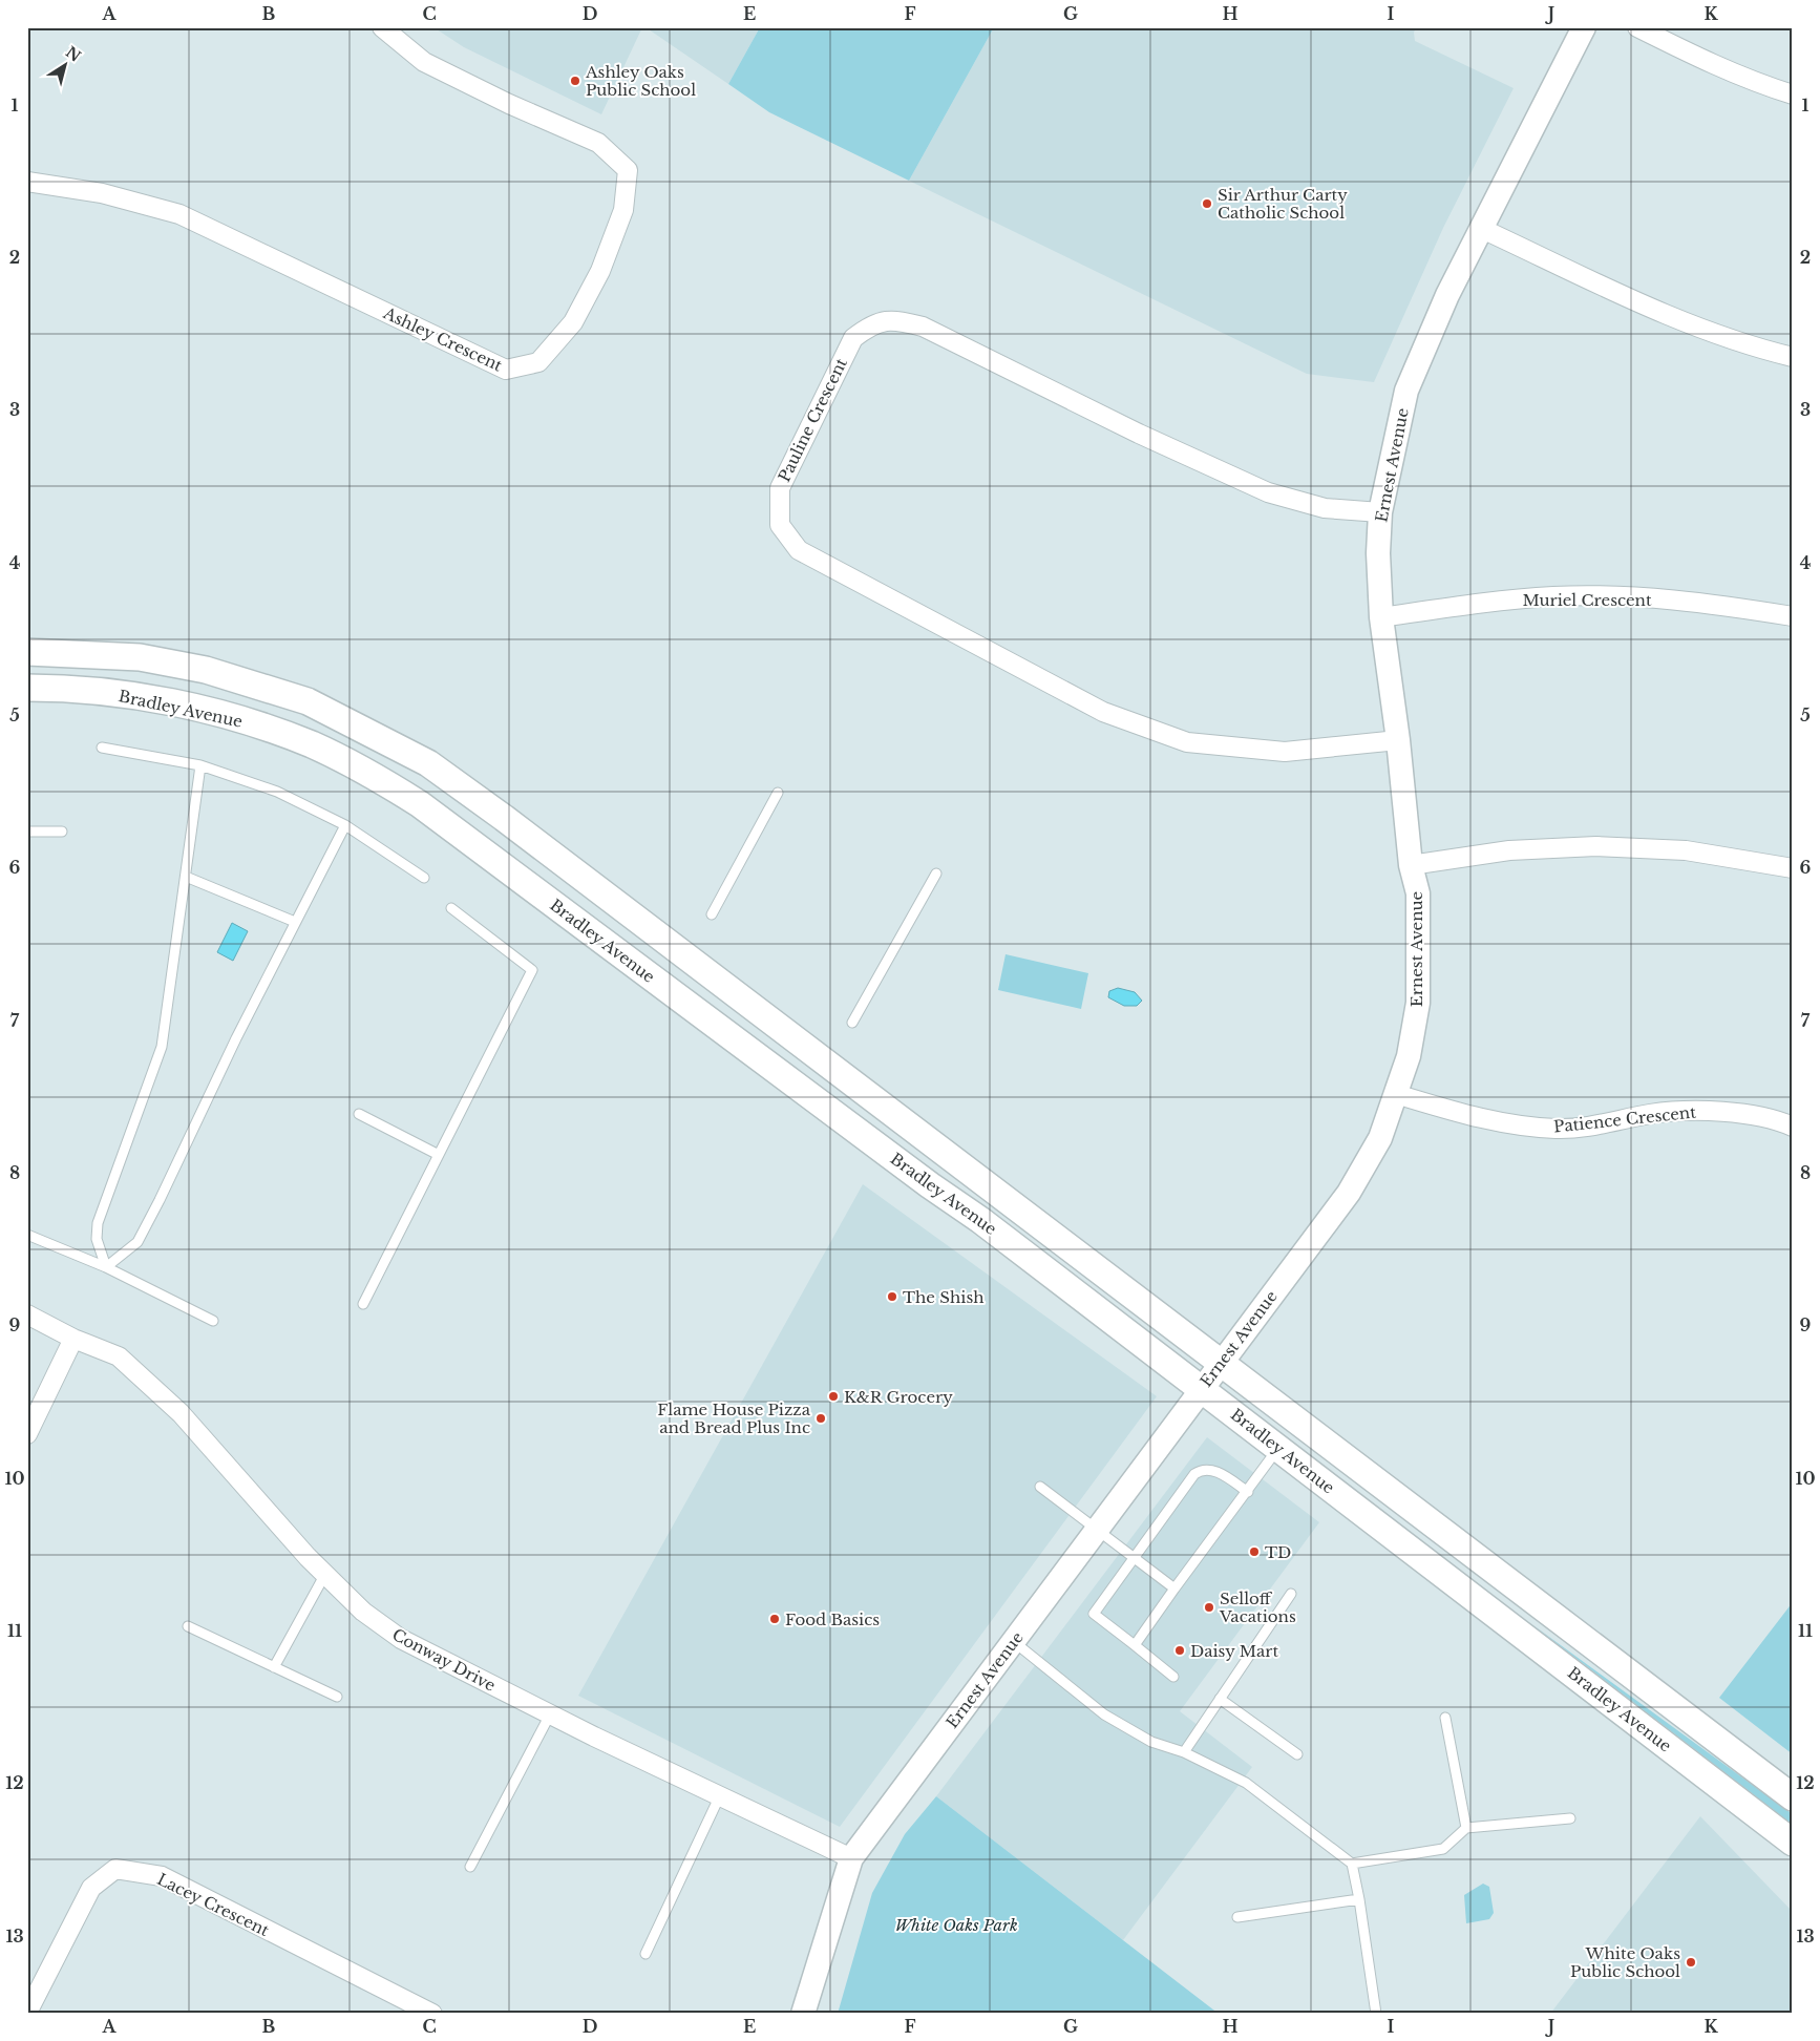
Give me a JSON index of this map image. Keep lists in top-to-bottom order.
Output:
{
  "streets": {
    "main road": ["Bradley Avenue"],
    "street": [
      "Ashley Crescent",
      "Pauline Crescent",
      "Ernest Avenue",
      "Muriel Crescent",
      "Patience Crescent",
      "Conway Drive",
      "Lacey Crescent"
    ]
  },
  "crossings": [
    ["Pauline Crescent", "Ernest Avenue"],
    ["Ernest Avenue", "Muriel Crescent"],
    ["Ernest Avenue", "Bradley Avenue"],
    ["Ernest Avenue", "Patience Crescent"],
    ["Ernest Avenue", "Conway Drive"]
  ],
  "parks": ["White Oaks Park"],
  "places": [
    "Ashley Oaks Public School",
    "Sir Arthur Carty Catholic School",
    "The Shish",
    "K&R Grocery",
    "Flame House Pizza and Bread Plus Inc",
    "TD",
    "Selloff Vacations",
    "Food Basics",
    "Daisy Mart",
    "White Oaks Public School"
  ],
  "north": "top right",
  "grid": {
    "columns": [
      "A",
      "B",
      "C",
      "D",
      "E",
      "F",
      "G",
      "H",
      "I",
      "J",
      "K"
    ],
    "rows": [
      "1",
      "2",
      "3",
      "4",
      "5",
      "6",
      "7",
      "8",
      "9",
      "10",
      "11",
      "12",
      "13"
    ]
  }
}
